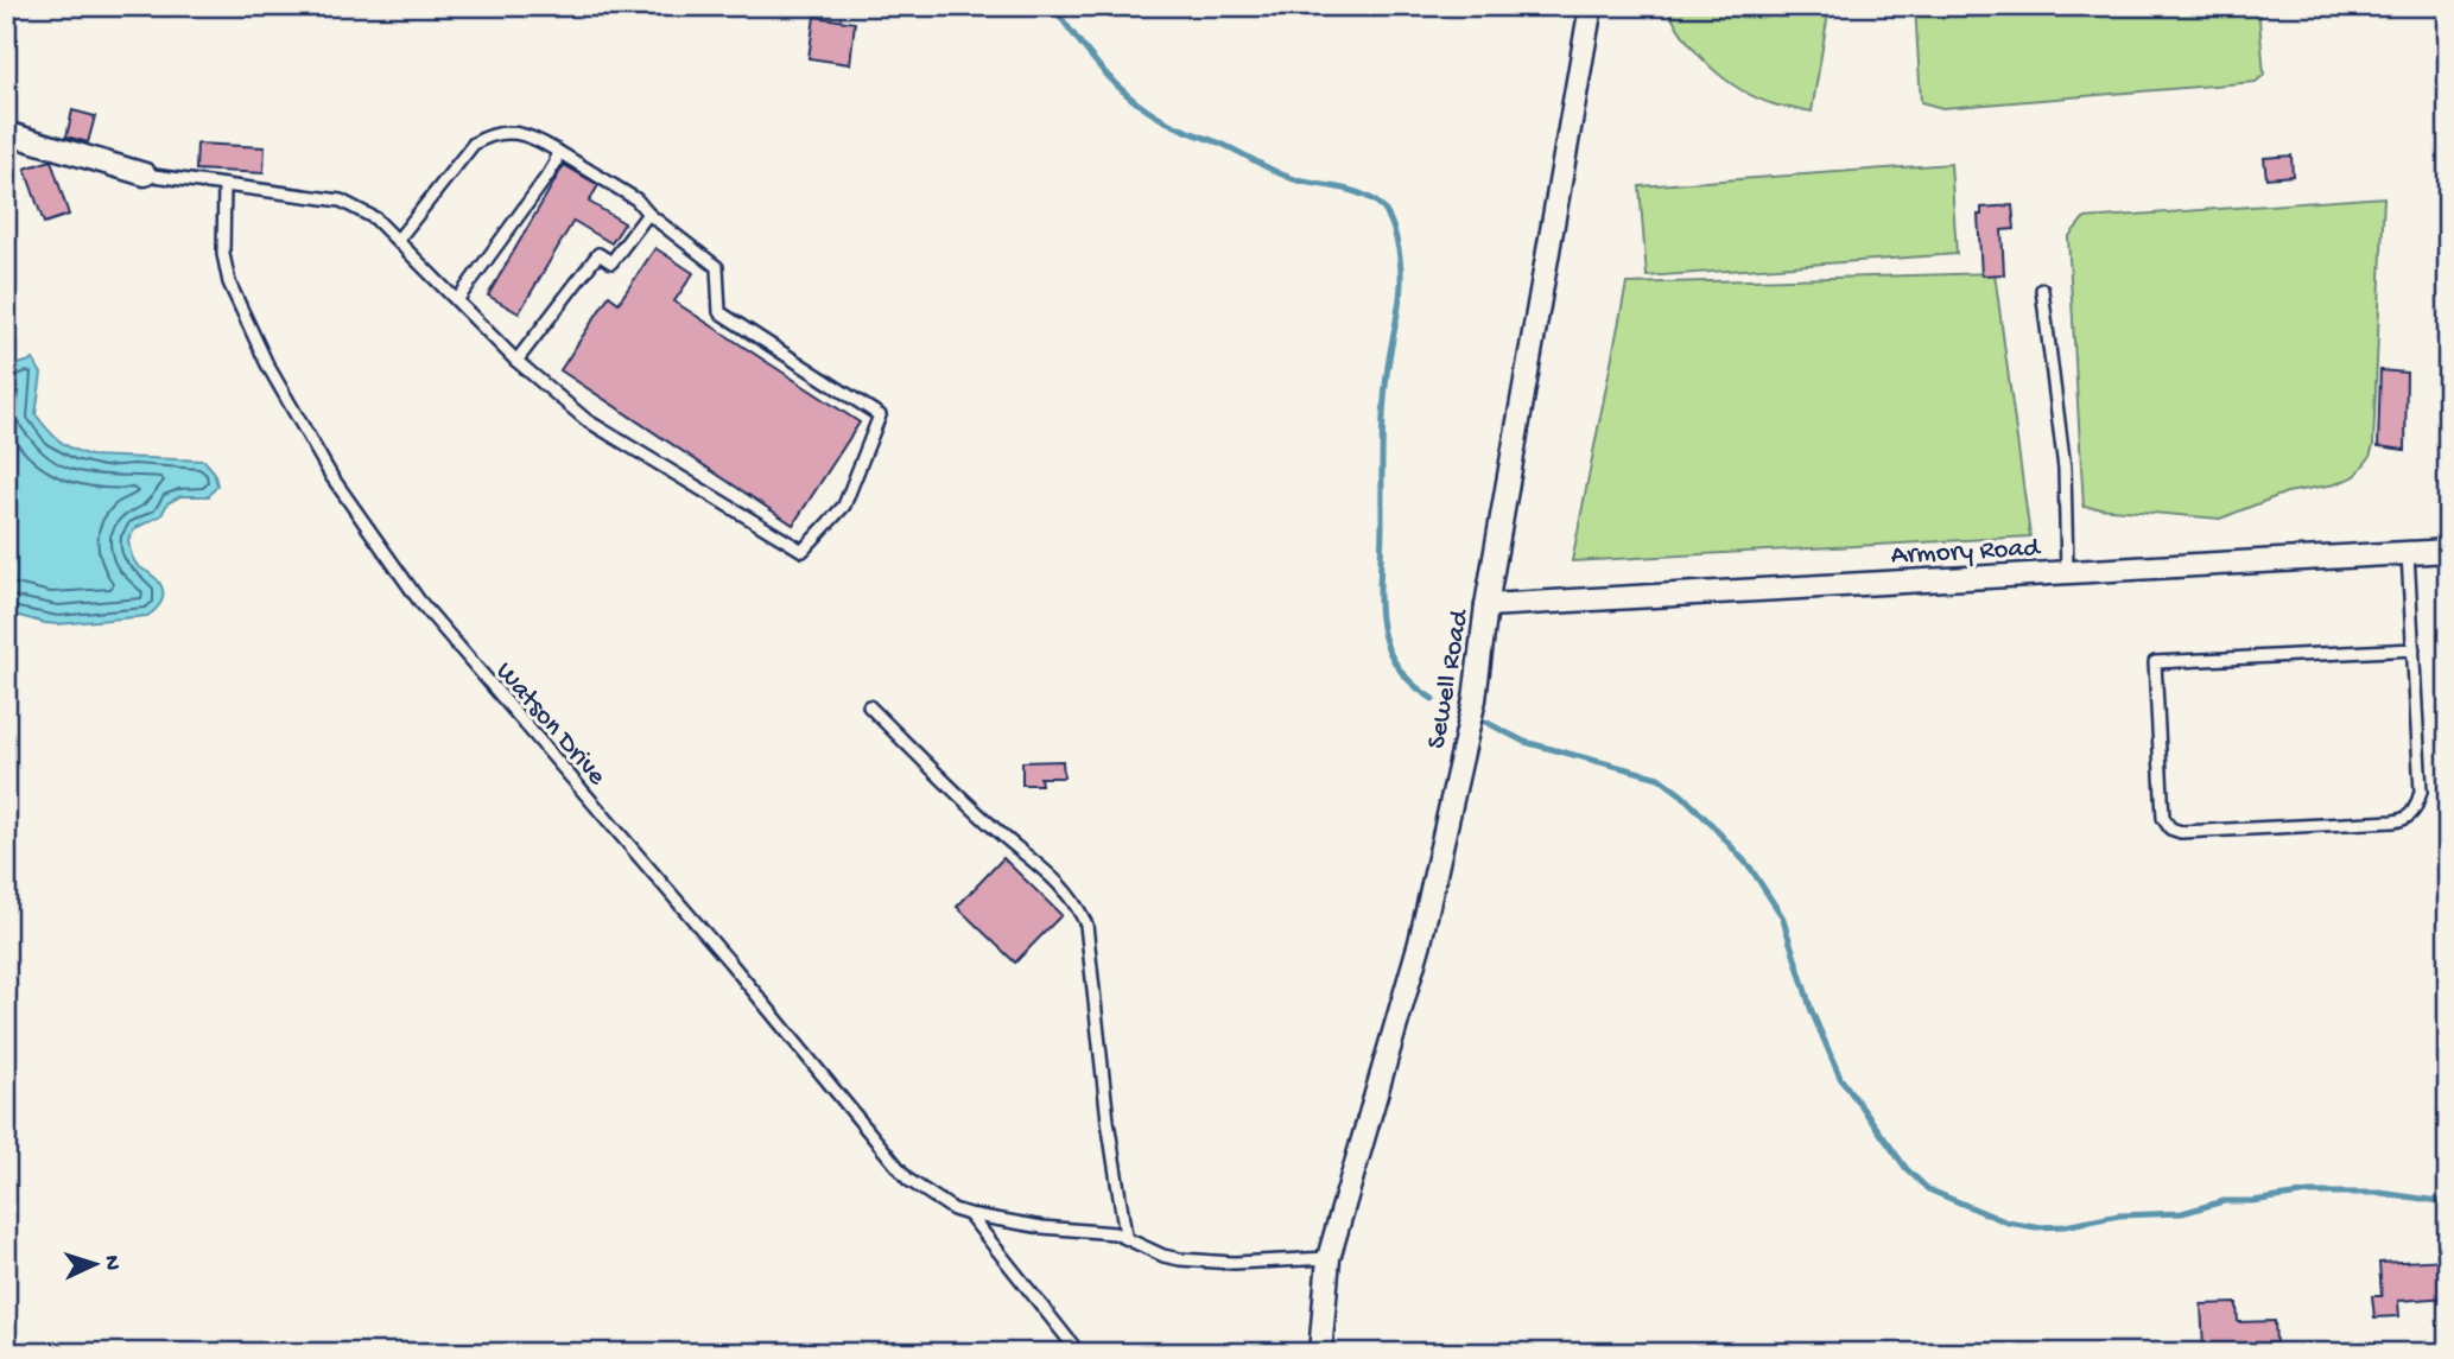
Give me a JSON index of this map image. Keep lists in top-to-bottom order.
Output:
{
  "streets": {
    "street": ["Armory Road", "Sewell Road"],
    "lane": ["Watson Drive"]
  },
  "crossings": [
    ["Armory Road", "Sewell Road"]
  ],
  "north": "right"
}
